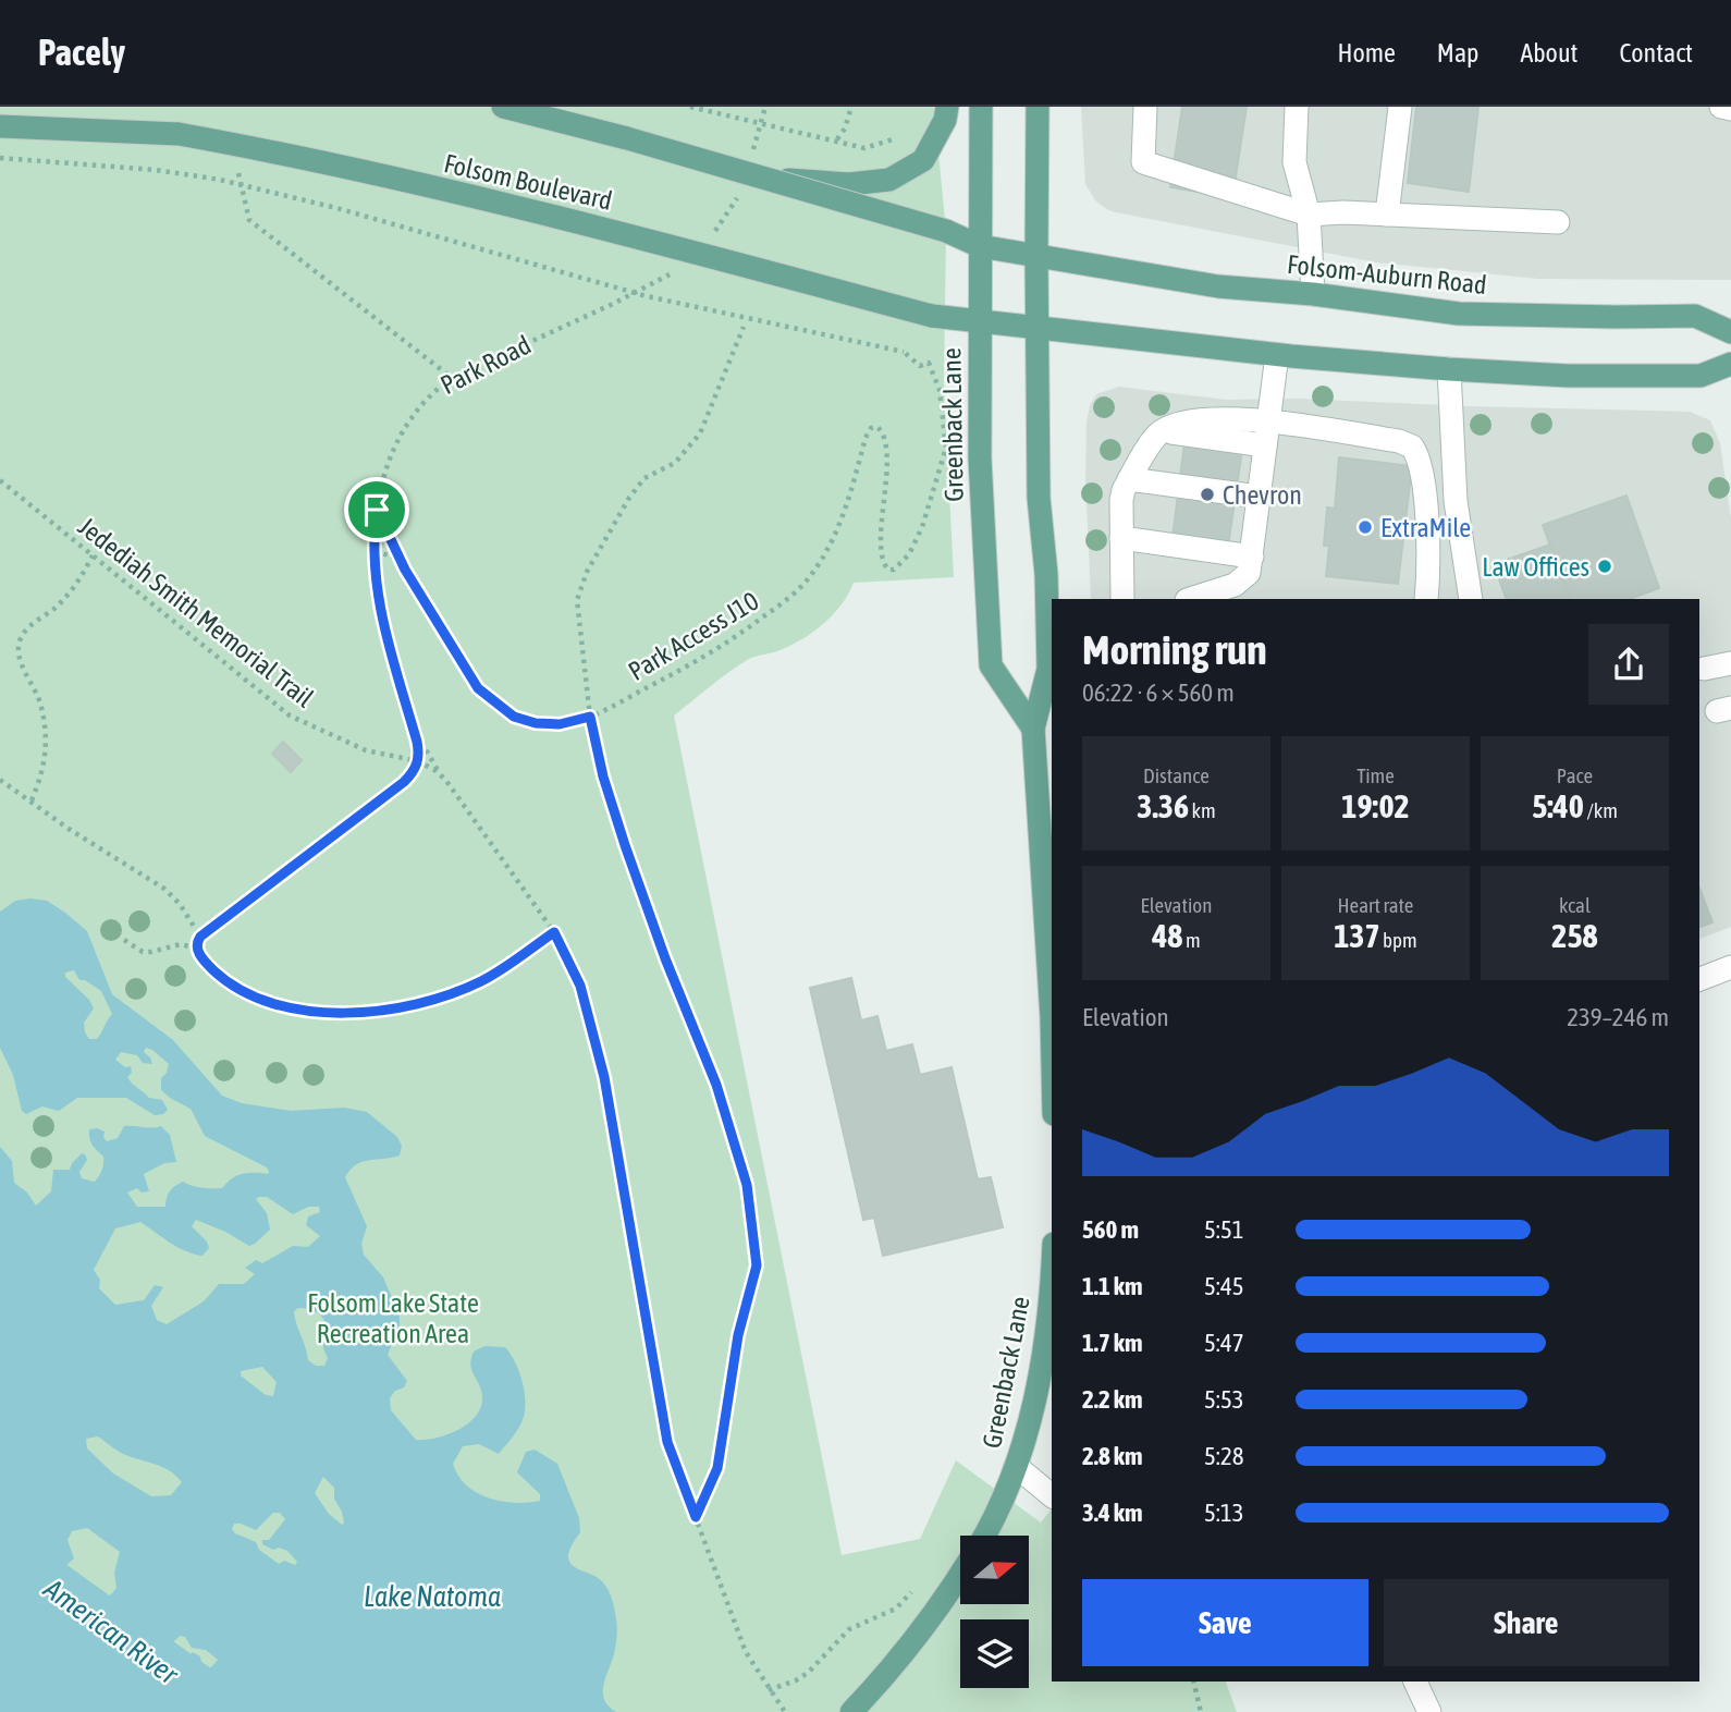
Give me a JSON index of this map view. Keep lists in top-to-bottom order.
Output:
{
  "streets": {
    "main road": ["Folsom Boulevard", "Folsom-Auburn Road", "Greenback Lane"],
    "path": ["Park Road", "Jedediah Smith Memorial Trail", "Park Access J10"]
  },
  "crossings": [
    ["Folsom Boulevard", "Greenback Lane"],
    ["Park Road", "Jedediah Smith Memorial Trail"],
    ["Park Road", "Park Access J10"]
  ],
  "water": ["Lake Natoma", "American River"],
  "parks": ["Folsom Lake State Recreation Area"],
  "places": ["Chevron", "ExtraMile", "Law Offices"],
  "north": "right",
  "page": {
    "header": "Pacely",
    "nav": [
      "Home",
      "Map",
      "About",
      "Contact"
    ],
    "heading": ["Morning run", "06:22 · 6 × 560 m"],
    "stats": [
      ["Distance", "3.36 km"],
      ["Time", "19:02"],
      ["Pace", "5:40 /km"],
      ["Elevation", "48 m"],
      ["Heart rate", "137 bpm"],
      ["kcal", "258"]
    ],
    "chart": ["Elevation", "239–246 m"],
    "list": [
      {
        "name": "560 m",
        "note": "5:51"
      },
      {
        "name": "1.1 km",
        "note": "5:45"
      },
      {
        "name": "1.7 km",
        "note": "5:47"
      },
      {
        "name": "2.2 km",
        "note": "5:53"
      },
      {
        "name": "2.8 km",
        "note": "5:28"
      },
      {
        "name": "3.4 km",
        "note": "5:13"
      }
    ],
    "buttons": ["Save", "Share"]
  }
}
